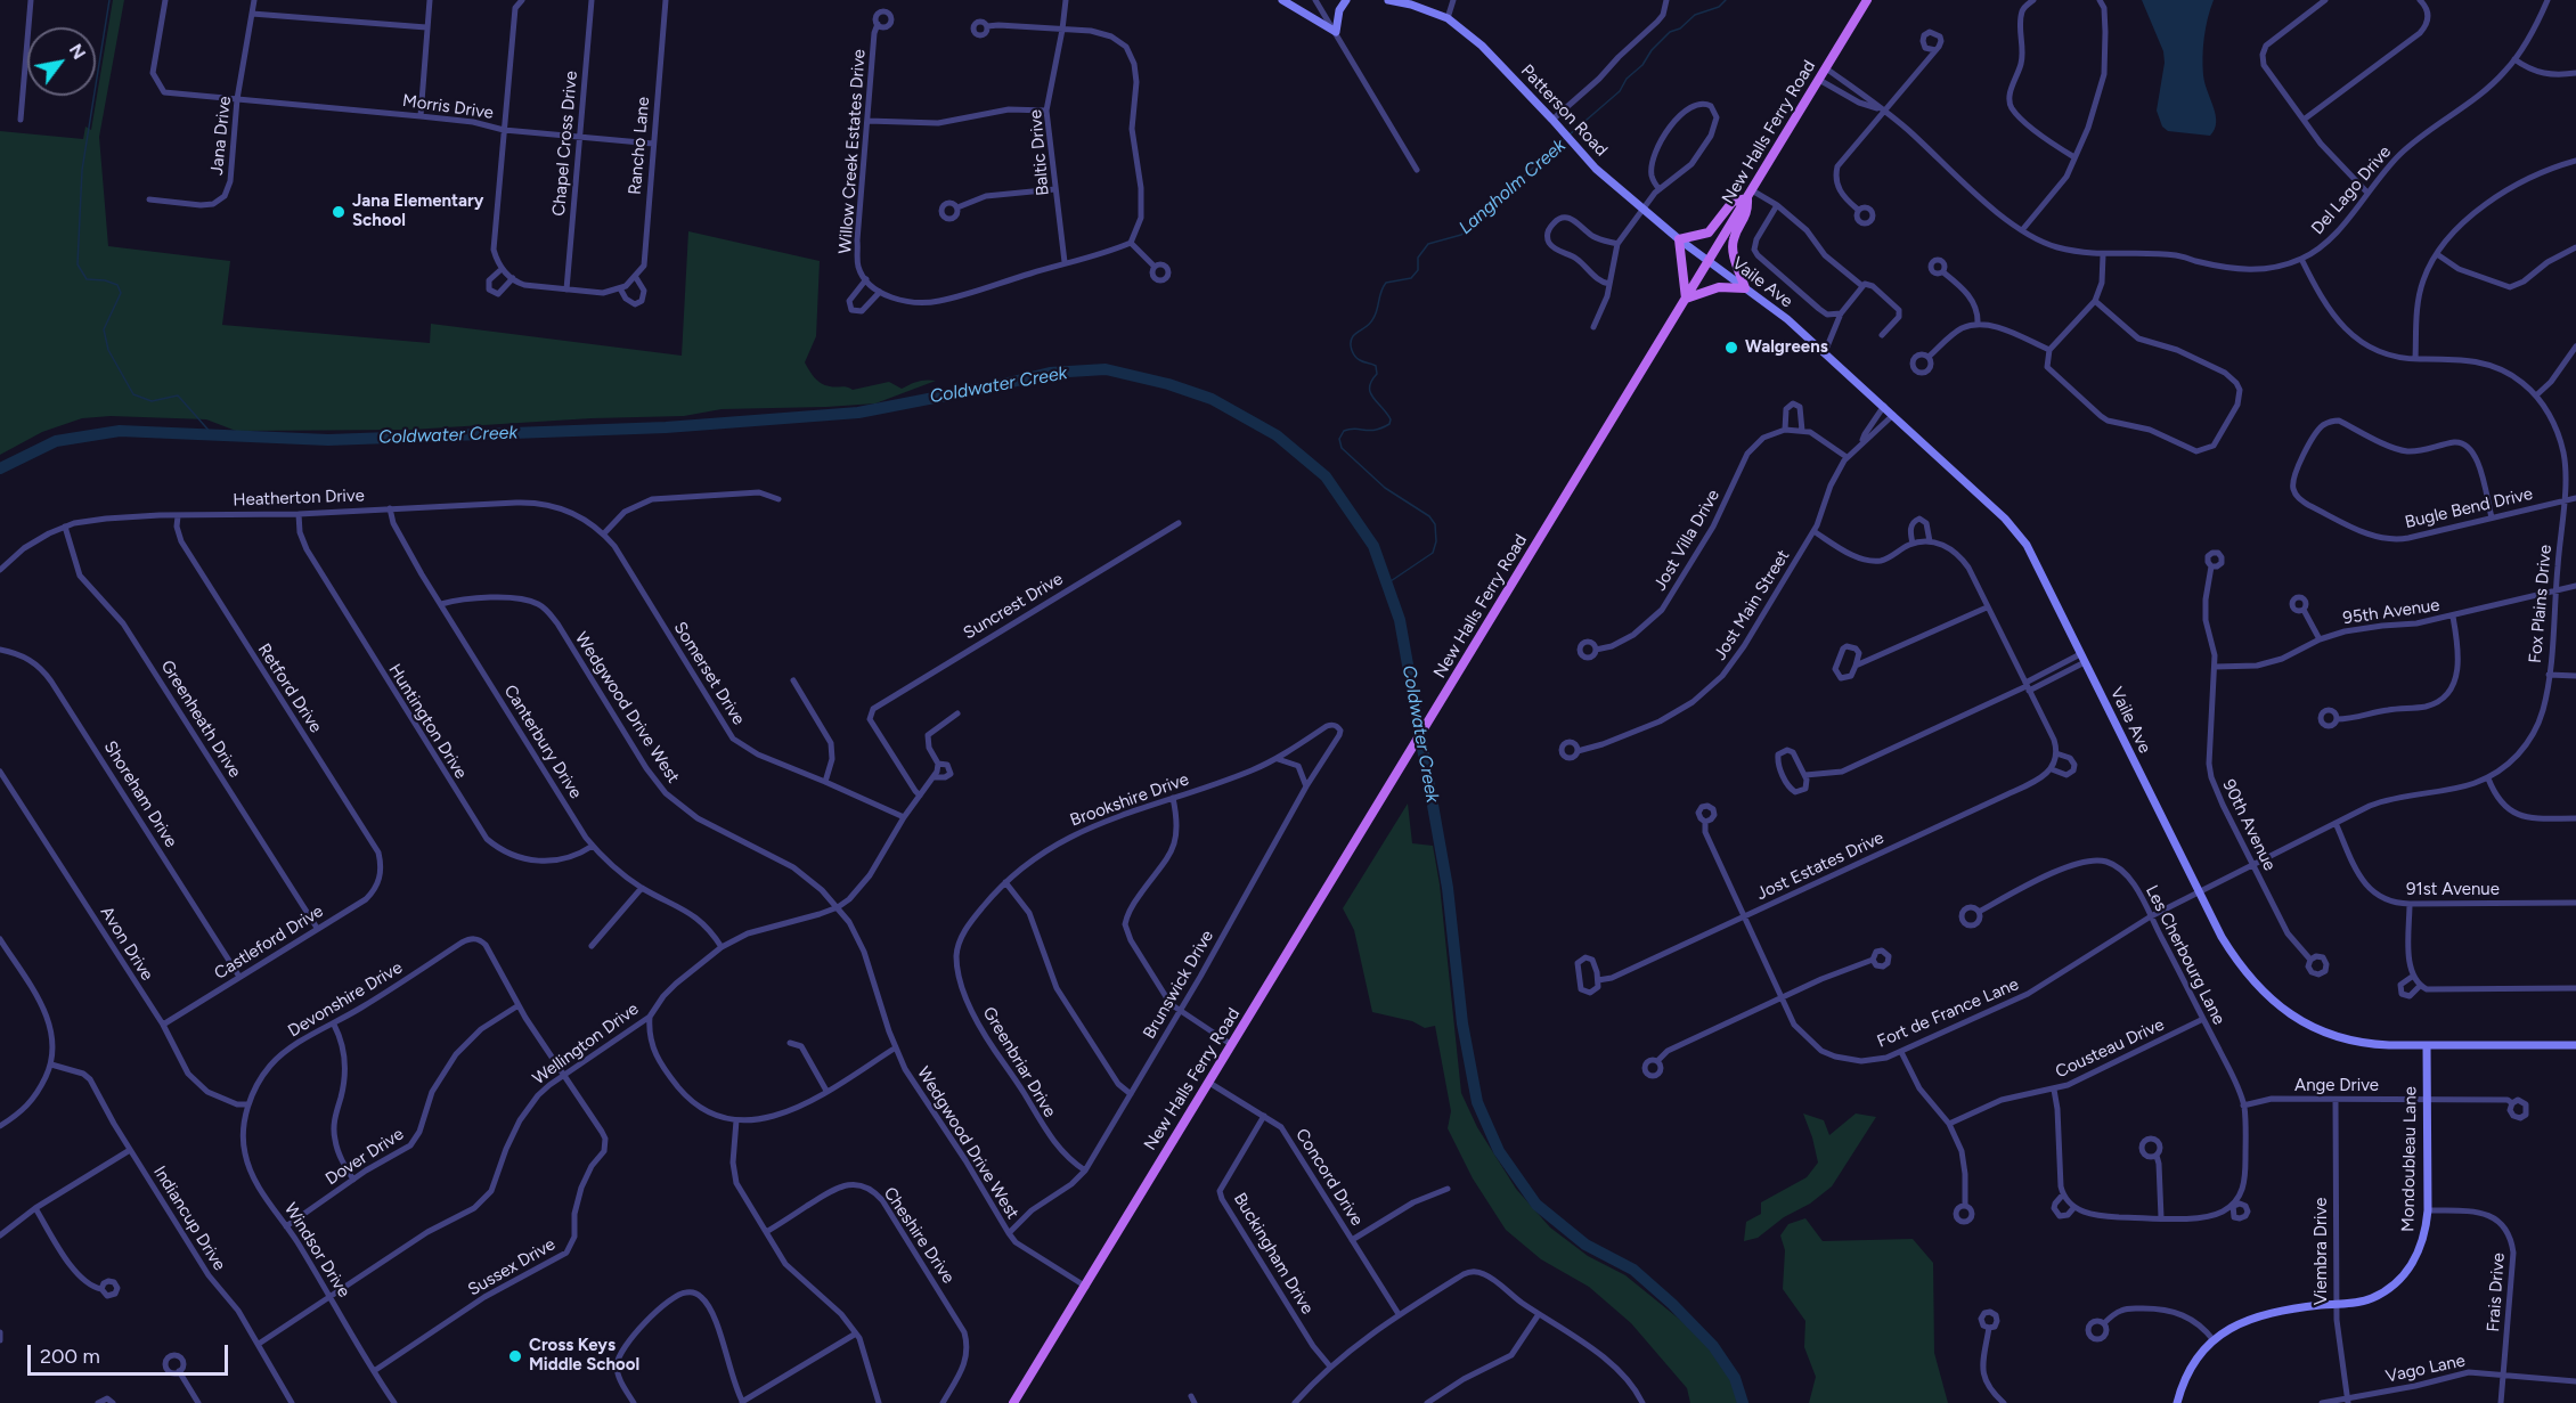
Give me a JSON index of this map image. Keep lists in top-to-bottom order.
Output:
{
  "streets": {
    "main road": [
      "Patterson Road",
      "New Halls Ferry Road",
      "Vaile Ave",
      "Mondoubleau Lane"
    ],
    "street": [
      "Morris Drive",
      "Jana Drive",
      "Chapel Cross Drive",
      "Rancho Lane",
      "Willow Creek Estates Drive",
      "Baltic Drive",
      "Del Lago Drive",
      "Heatherton Drive",
      "Bugle Bend Drive",
      "Jost Villa Drive",
      "Fox Plains Drive",
      "Jost Main Street",
      "Suncrest Drive",
      "95th Avenue",
      "Somerset Drive",
      "Retford Drive",
      "Wedgwood Drive West",
      "Greenheath Drive",
      "Huntington Drive",
      "Canterbury Drive",
      "Shoreham Drive",
      "Brookshire Drive",
      "90th Avenue",
      "Jost Estates Drive",
      "91st Avenue",
      "Castleford Drive",
      "Avon Drive",
      "Les Cherbourg Lane",
      "Brunswick Drive",
      "Devonshire Drive",
      "Fort de France Lane",
      "Wellington Drive",
      "Cousteau Drive",
      "Greenbriar Drive",
      "Ange Drive",
      "Dover Drive",
      "Concord Drive",
      "Indiancup Drive",
      "Cheshire Drive",
      "Windsor Drive",
      "Viembra Drive",
      "Buckingham Drive",
      "Sussex Drive",
      "Frais Drive",
      "Vago Lane"
    ]
  },
  "crossings": [
    ["Morris Drive", "Jana Drive"],
    ["Morris Drive", "Chapel Cross Drive"],
    ["Morris Drive", "Rancho Lane"],
    ["Patterson Road", "New Halls Ferry Road"],
    ["Patterson Road", "Vaile Ave"],
    ["New Halls Ferry Road", "Del Lago Drive"],
    ["New Halls Ferry Road", "Vaile Ave"],
    ["New Halls Ferry Road", "Wedgwood Drive West"],
    ["New Halls Ferry Road", "Concord Drive"],
    ["Del Lago Drive", "Fox Plains Drive"],
    ["Vaile Ave", "Fox Plains Drive"],
    ["Vaile Ave", "Jost Main Street"],
    ["Vaile Ave", "Fort de France Lane"],
    ["Vaile Ave", "Mondoubleau Lane"],
    ["Heatherton Drive", "Somerset Drive"],
    ["Heatherton Drive", "Retford Drive"],
    ["Heatherton Drive", "Greenheath Drive"],
    ["Heatherton Drive", "Huntington Drive"],
    ["Heatherton Drive", "Canterbury Drive"],
    ["Bugle Bend Drive", "Fox Plains Drive"],
    ["Fox Plains Drive", "95th Avenue"],
    ["Fox Plains Drive", "90th Avenue"],
    ["Fox Plains Drive", "91st Avenue"],
    ["Fox Plains Drive", "Fort de France Lane"],
    ["Suncrest Drive", "Wellington Drive"],
    ["95th Avenue", "90th Avenue"],
    ["Somerset Drive", "Wellington Drive"],
    ["Retford Drive", "Castleford Drive"],
    ["Wedgwood Drive West", "Canterbury Drive"],
    ["Wedgwood Drive West", "Brunswick Drive"],
    ["Wedgwood Drive West", "Wellington Drive"],
    ["Greenheath Drive", "Castleford Drive"],
    ["Huntington Drive", "Canterbury Drive"],
    ["Canterbury Drive", "Wellington Drive"],
    ["Shoreham Drive", "Castleford Drive"],
    ["Brookshire Drive", "Brunswick Drive"],
    ["Brookshire Drive", "Greenbriar Drive"],
    ["Jost Estates Drive", "Fort de France Lane"],
    ["Castleford Drive", "Avon Drive"],
    ["Avon Drive", "Devonshire Drive"],
    ["Avon Drive", "Windsor Drive"],
    ["Les Cherbourg Lane", "Fort de France Lane"],
    ["Les Cherbourg Lane", "Cousteau Drive"],
    ["Les Cherbourg Lane", "Ange Drive"],
    ["Brunswick Drive", "Greenbriar Drive"],
    ["Devonshire Drive", "Dover Drive"],
    ["Devonshire Drive", "Windsor Drive"],
    ["Wellington Drive", "Indiancup Drive"],
    ["Wellington Drive", "Windsor Drive"],
    ["Wellington Drive", "Sussex Drive"],
    ["Cousteau Drive", "Ange Drive"],
    ["Ange Drive", "Mondoubleau Lane"],
    ["Ange Drive", "Viembra Drive"],
    ["Dover Drive", "Windsor Drive"],
    ["Mondoubleau Lane", "Viembra Drive"],
    ["Mondoubleau Lane", "Frais Drive"],
    ["Concord Drive", "Buckingham Drive"],
    ["Windsor Drive", "Sussex Drive"],
    ["Viembra Drive", "Vago Lane"],
    ["Frais Drive", "Vago Lane"]
  ],
  "water": ["Langholm Creek", "Coldwater Creek"],
  "places": ["Jana Elementary School", "Walgreens", "Cross Keys Middle School"],
  "scale_bar": "200 m",
  "north": "top right"
}
